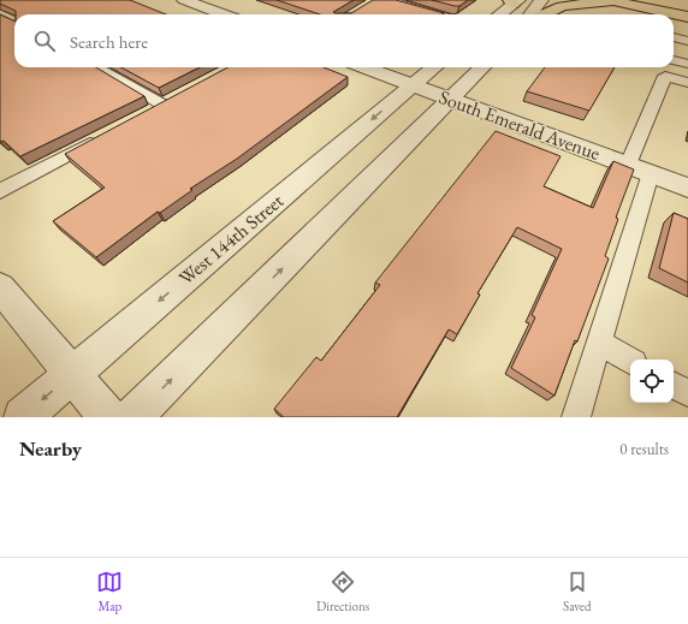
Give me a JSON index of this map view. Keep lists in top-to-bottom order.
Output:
{
  "streets": {
    "street": ["South Emerald Avenue", "West 144th Street"]
  },
  "crossings": [
    ["South Emerald Avenue", "West 144th Street"]
  ],
  "page": {
    "search": "Search here",
    "heading": ["Nearby", "0 results"],
    "nav": ["Map", "Directions", "Saved"]
  }
}
